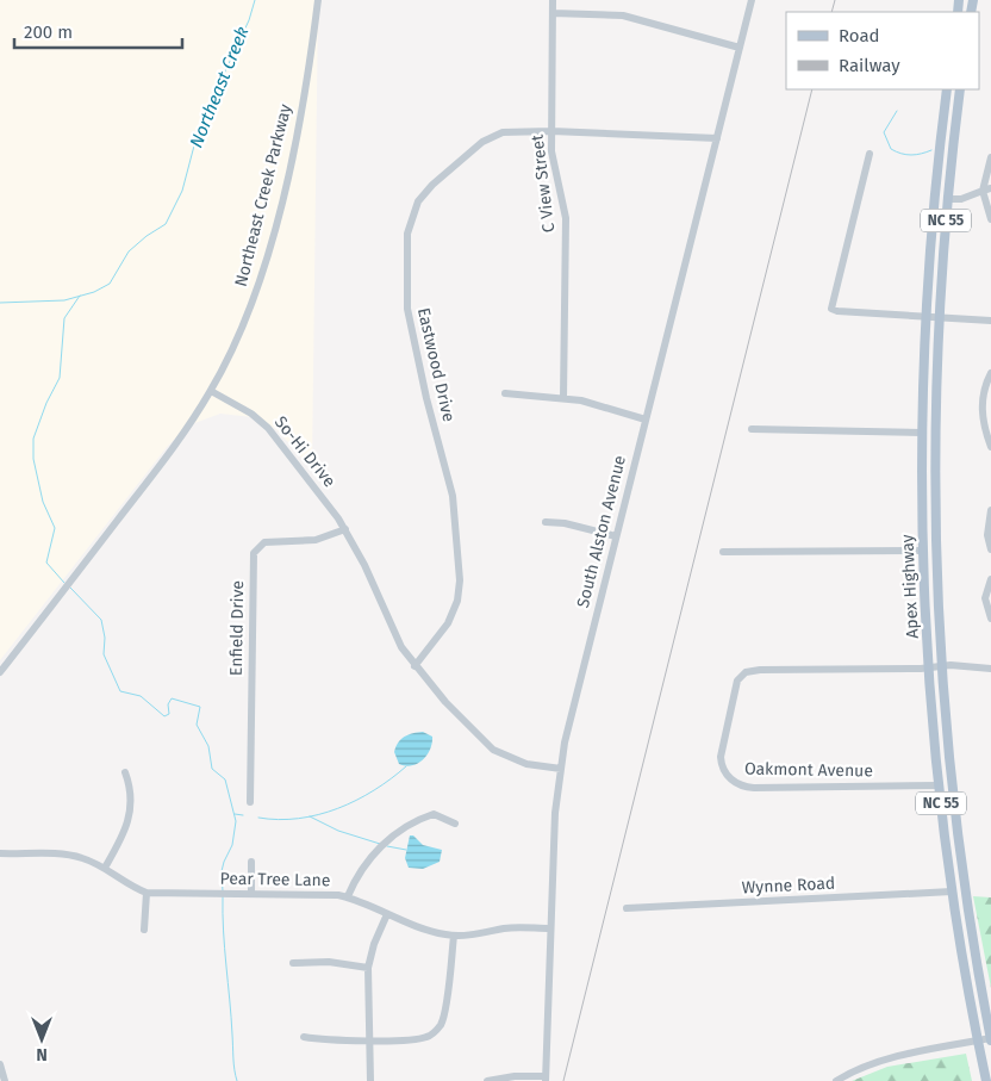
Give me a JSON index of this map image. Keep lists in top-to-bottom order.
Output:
{
  "streets": {
    "main road": ["NC 55", "Apex Highway"],
    "street": [
      "C View Street",
      "Northeast Creek Parkway",
      "Eastwood Drive",
      "So-Hi Drive",
      "South Alston Avenue",
      "Enfield Drive",
      "Oakmont Avenue",
      "Pear Tree Lane",
      "Wynne Road"
    ]
  },
  "crossings": [
    ["C View Street", "Eastwood Drive"],
    ["Northeast Creek Parkway", "So-Hi Drive"],
    ["Eastwood Drive", "So-Hi Drive"],
    ["Eastwood Drive", "South Alston Avenue"],
    ["So-Hi Drive", "South Alston Avenue"],
    ["So-Hi Drive", "Enfield Drive"],
    ["South Alston Avenue", "Pear Tree Lane"],
    ["Apex Highway", "Oakmont Avenue"],
    ["Apex Highway", "Wynne Road"]
  ],
  "water": ["Northeast Creek"],
  "legend": ["Road", "Railway"],
  "scale_bar": "200 m",
  "north": "bottom"
}
